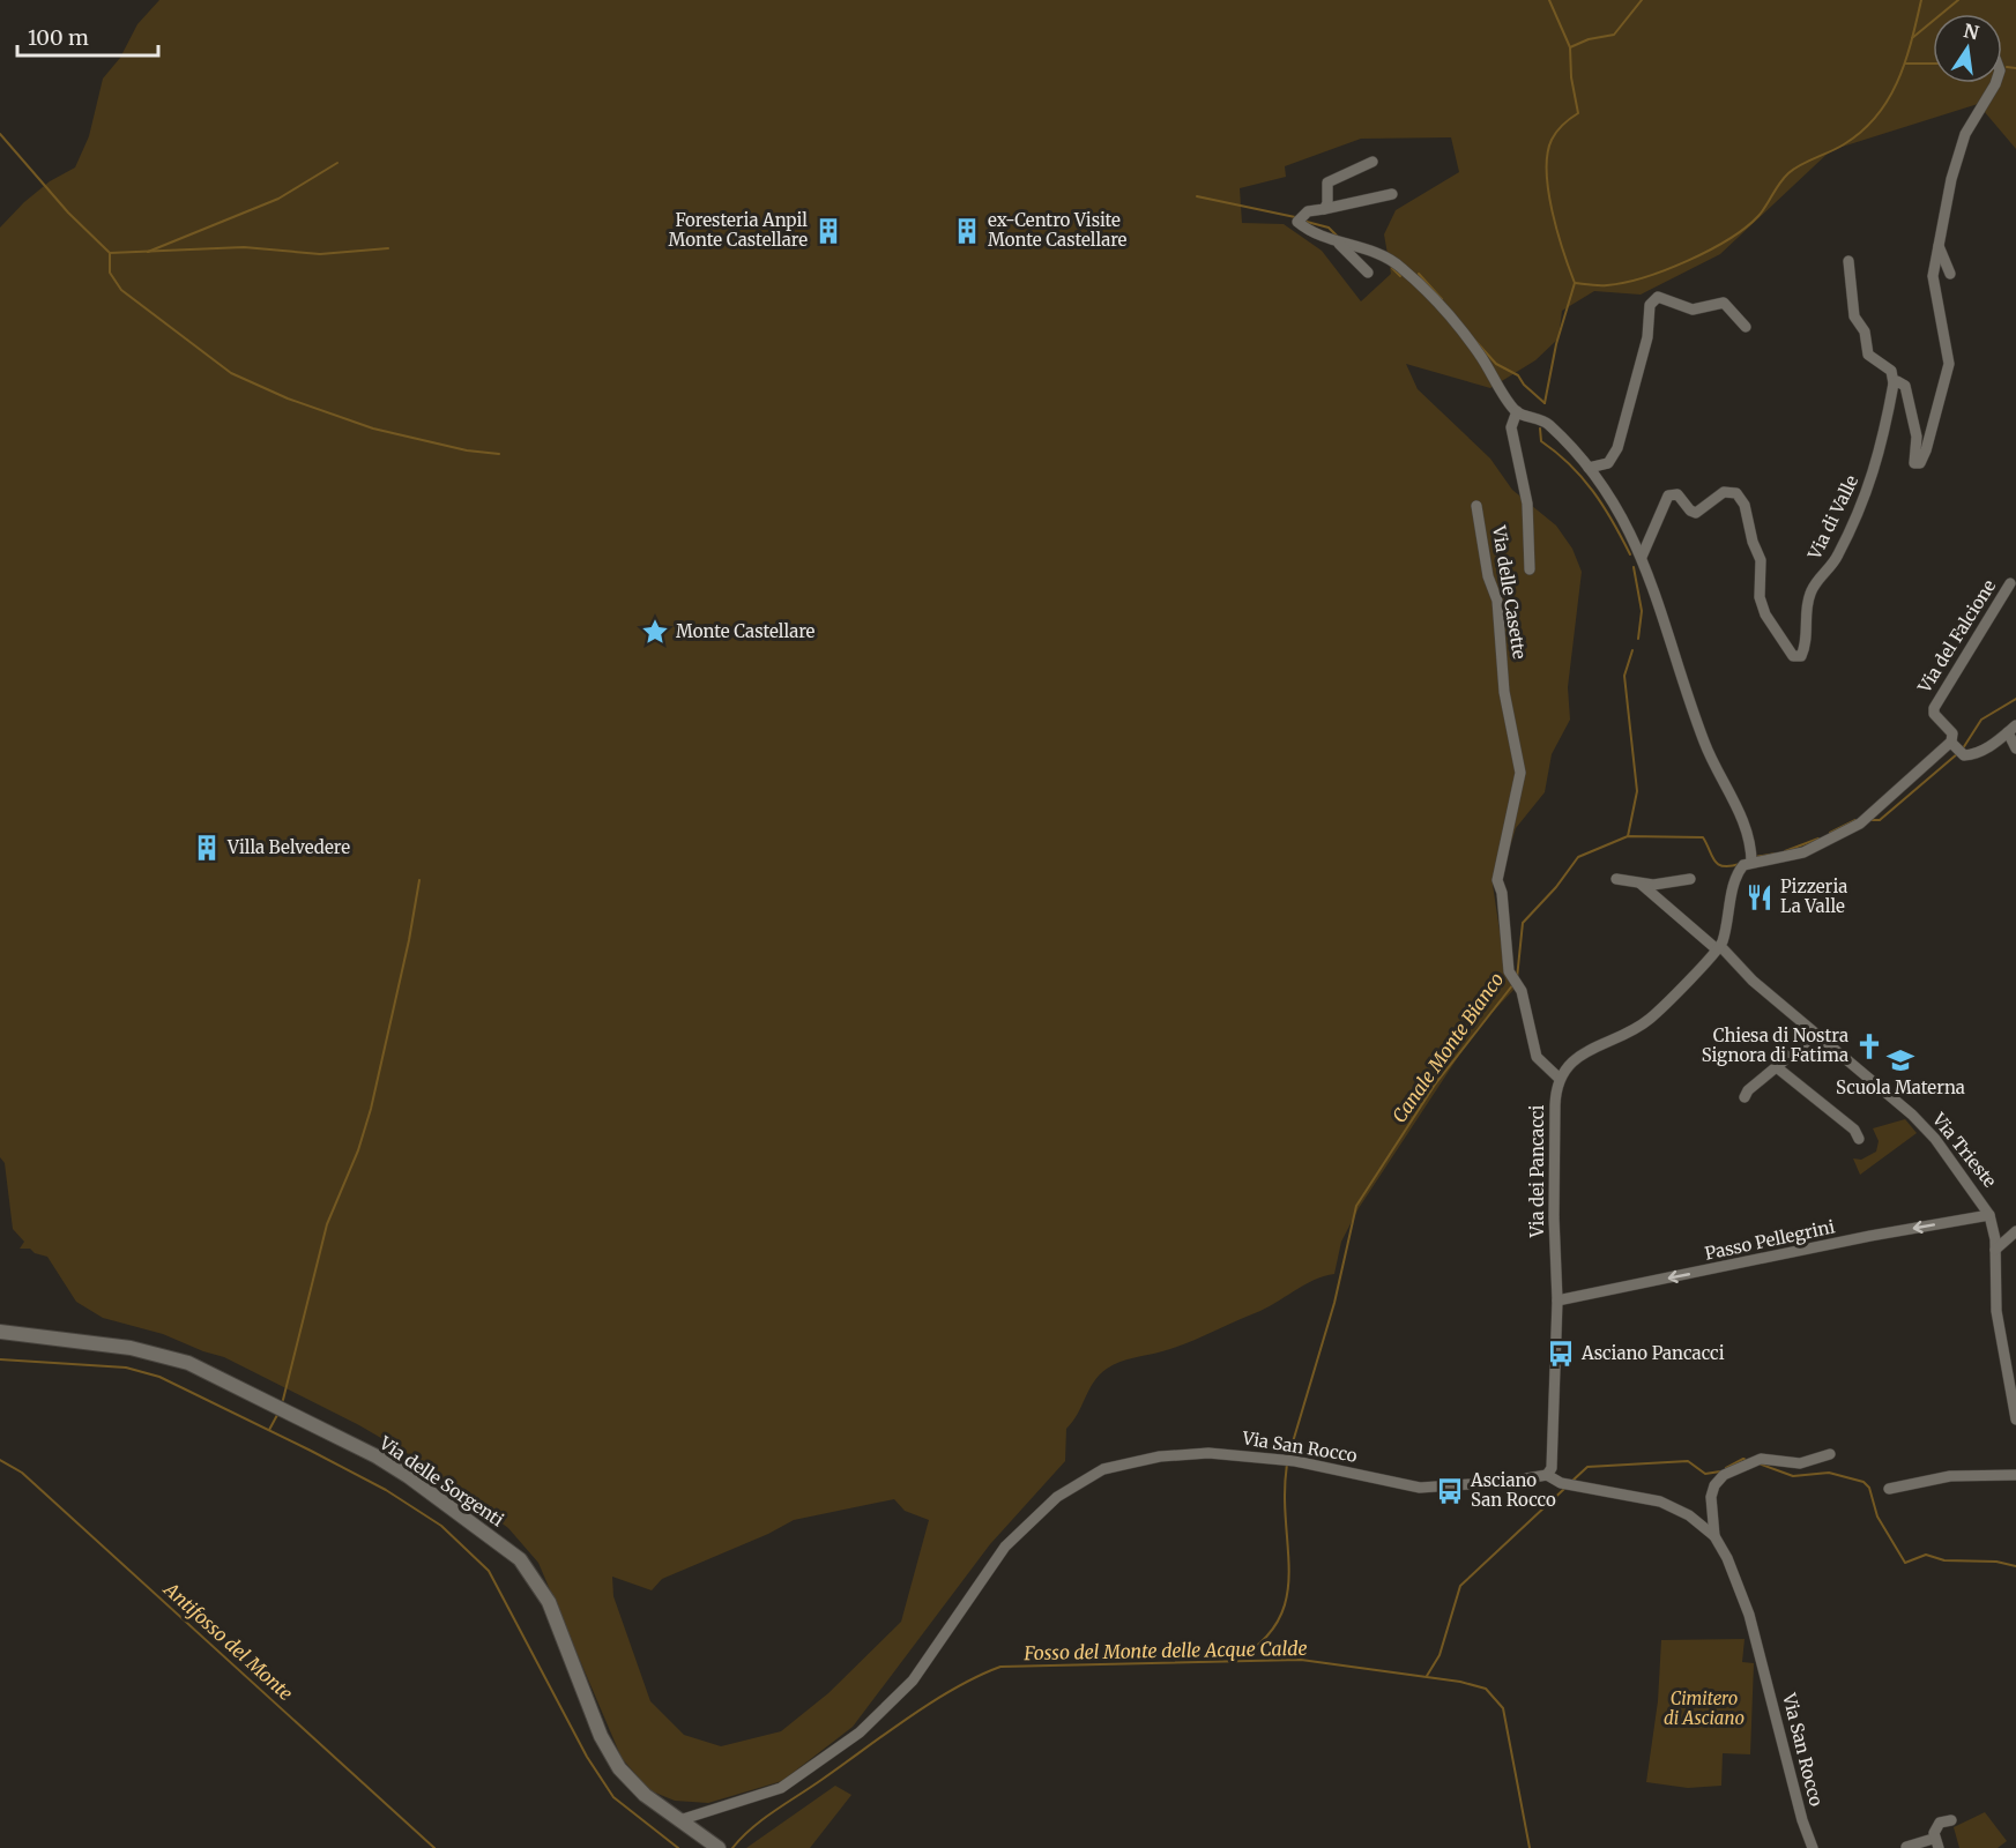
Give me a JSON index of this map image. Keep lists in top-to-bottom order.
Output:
{
  "streets": {
    "main road": ["Via delle Sorgenti"],
    "street": [
      "Via di Valle",
      "Via delle Casette",
      "Via del Falcione",
      "Via Trieste",
      "Via dei Pancacci",
      "Passo Pellegrini",
      "Via San Rocco"
    ]
  },
  "crossings": [
    ["Via delle Casette", "Via dei Pancacci"],
    ["Via Trieste", "Passo Pellegrini"],
    ["Via dei Pancacci", "Passo Pellegrini"],
    ["Via dei Pancacci", "Via San Rocco"],
    ["Via San Rocco", "Via delle Sorgenti"]
  ],
  "one_way": ["Passo Pellegrini"],
  "water": ["Canale Monte Bianco", "Antifosso del Monte", "Fosso del Monte delle Acque Calde"],
  "parks": ["Cimitero di Asciano"],
  "places": {
    "building": ["Foresteria Anpil Monte Castellare", "ex-Centro Visite Monte Castellare", "Villa Belvedere"],
    "place": ["Monte Castellare"],
    "restaurant": ["Pizzeria La Valle"],
    "church": ["Chiesa di Nostra Signora di Fatima"],
    "school or university": ["Scuola Materna"],
    "bus stop": ["Asciano Pancacci", "Asciano San Rocco"]
  },
  "scale_bar": "100 m",
  "north": "top"
}
